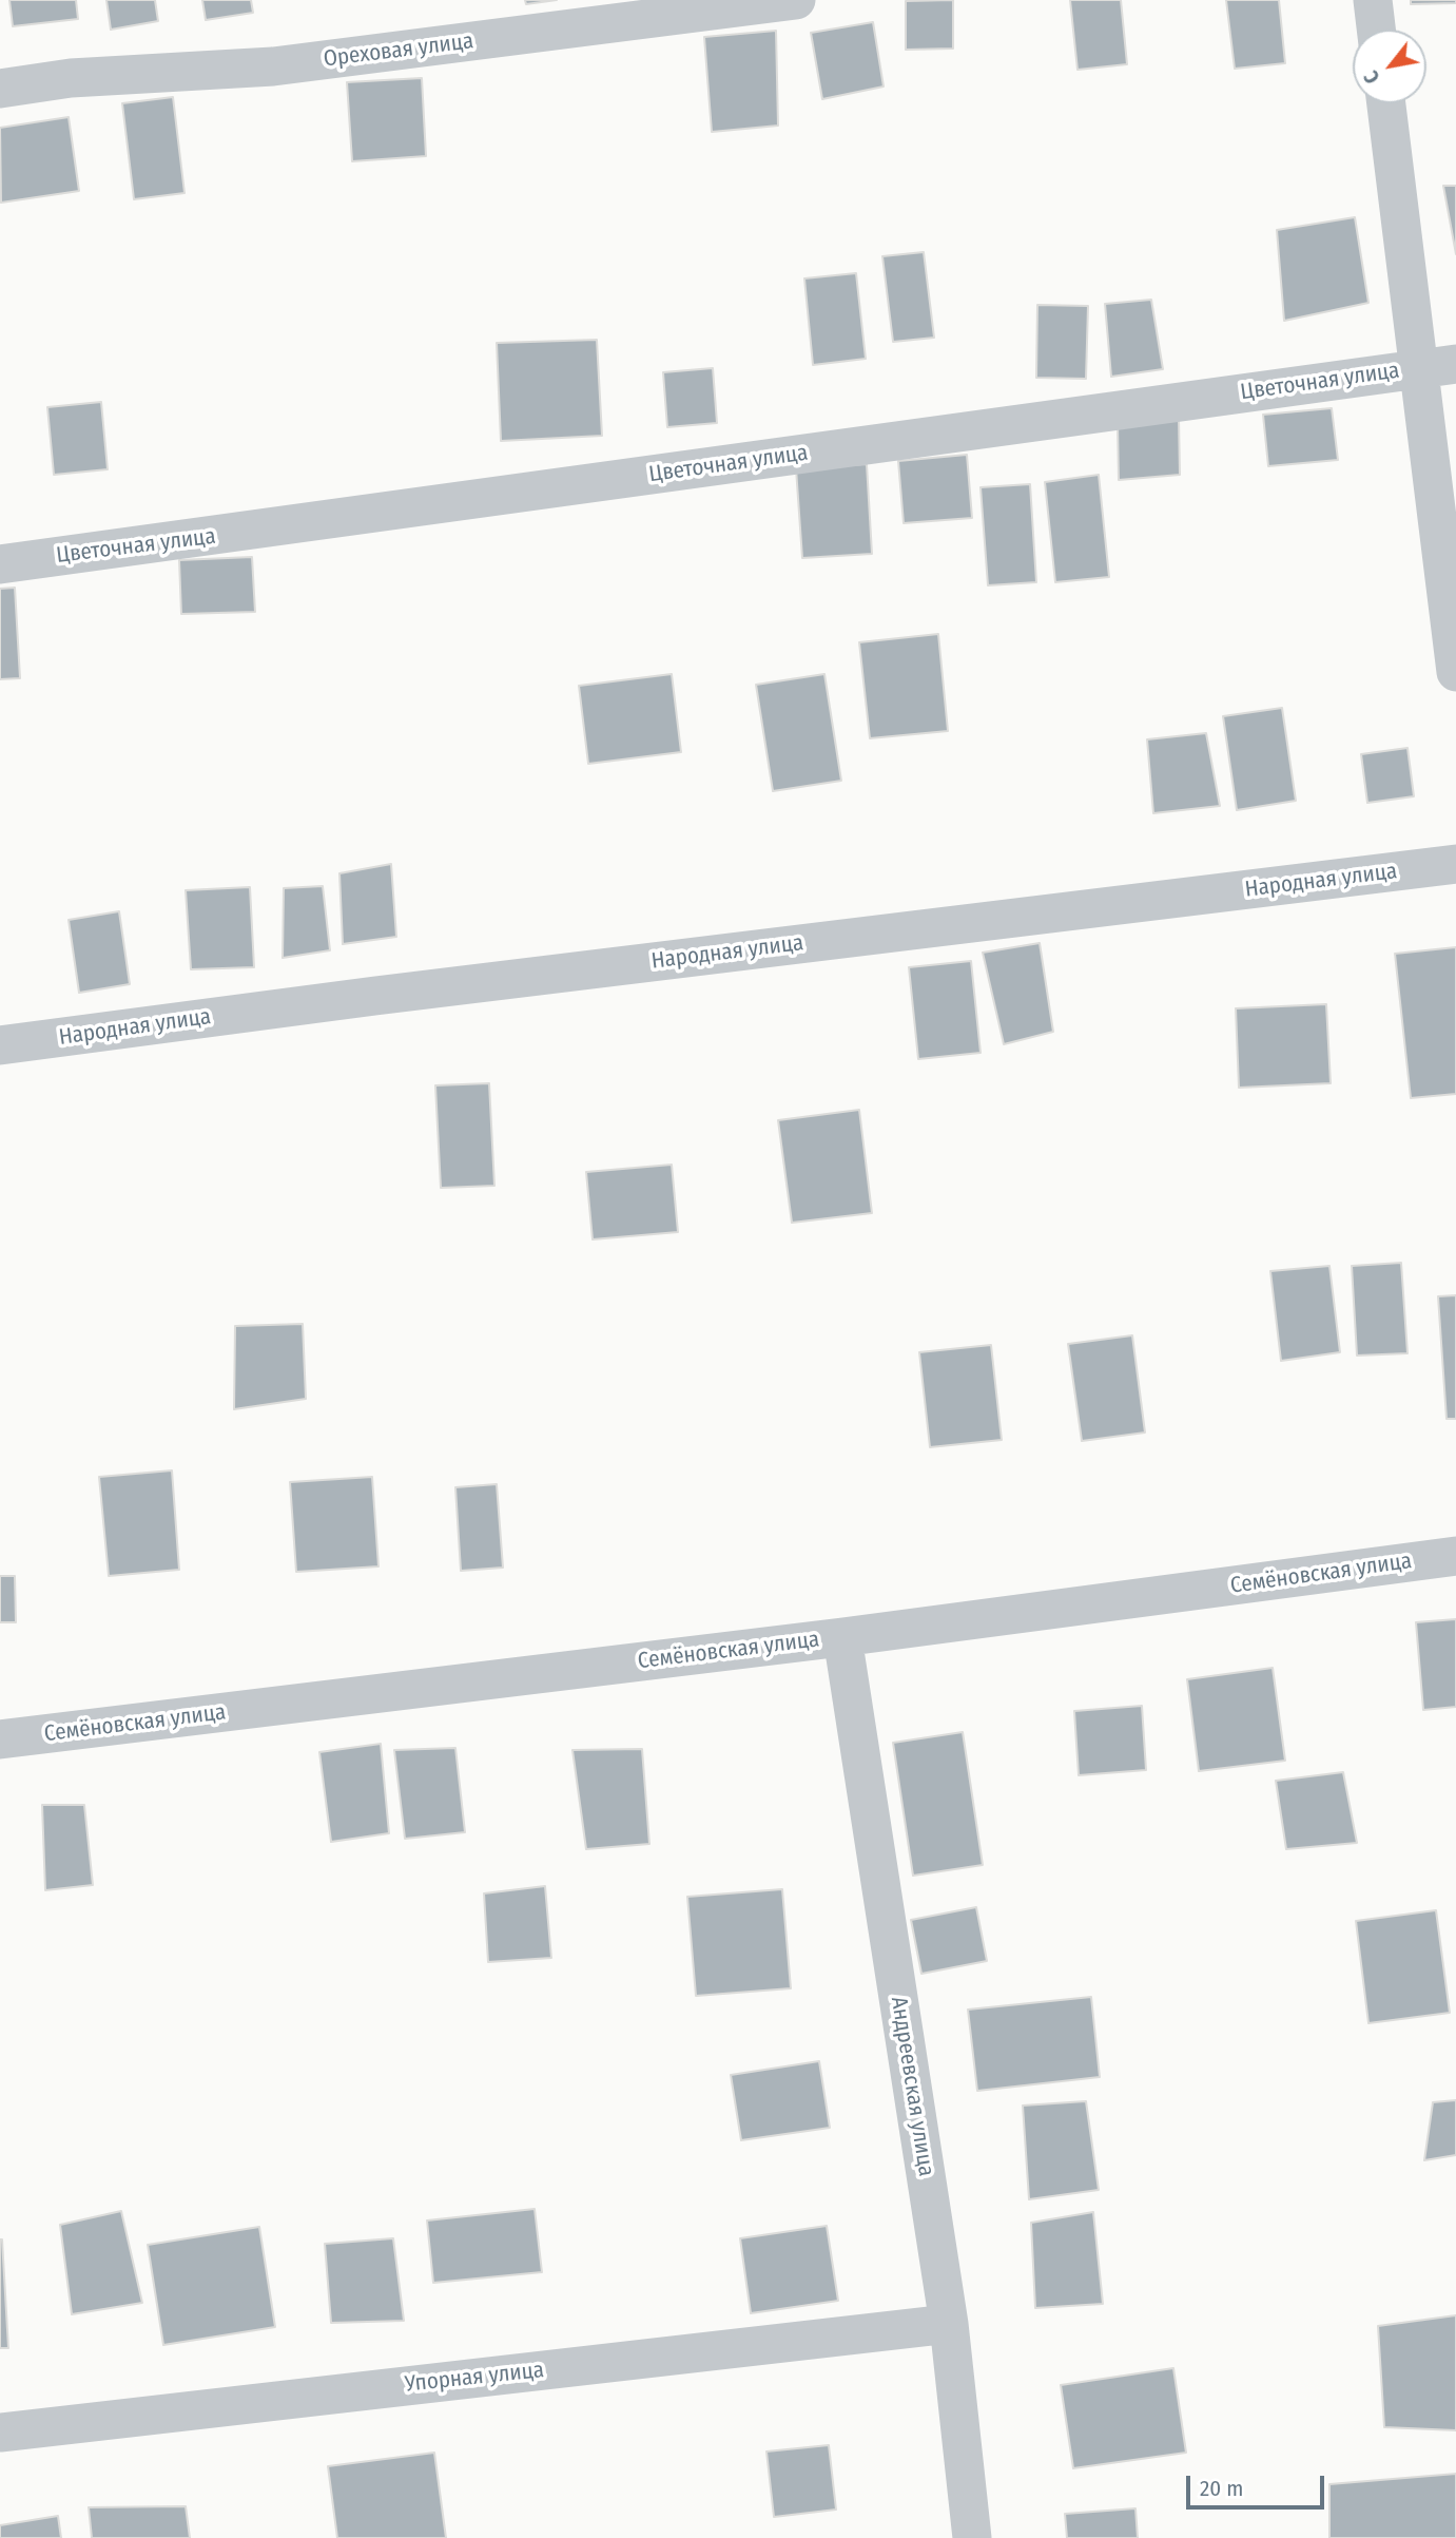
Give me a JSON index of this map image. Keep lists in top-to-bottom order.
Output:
{
  "streets": {
    "street": [
      "Ореховая улица",
      "Цветочная улица",
      "Народная улица",
      "Семёновская улица",
      "Андреевская улица",
      "Упорная улица"
    ]
  },
  "crossings": [
    ["Семёновская улица", "Андреевская улица"],
    ["Андреевская улица", "Упорная улица"]
  ],
  "scale_bar": "20 m",
  "north": "bottom left"
}
